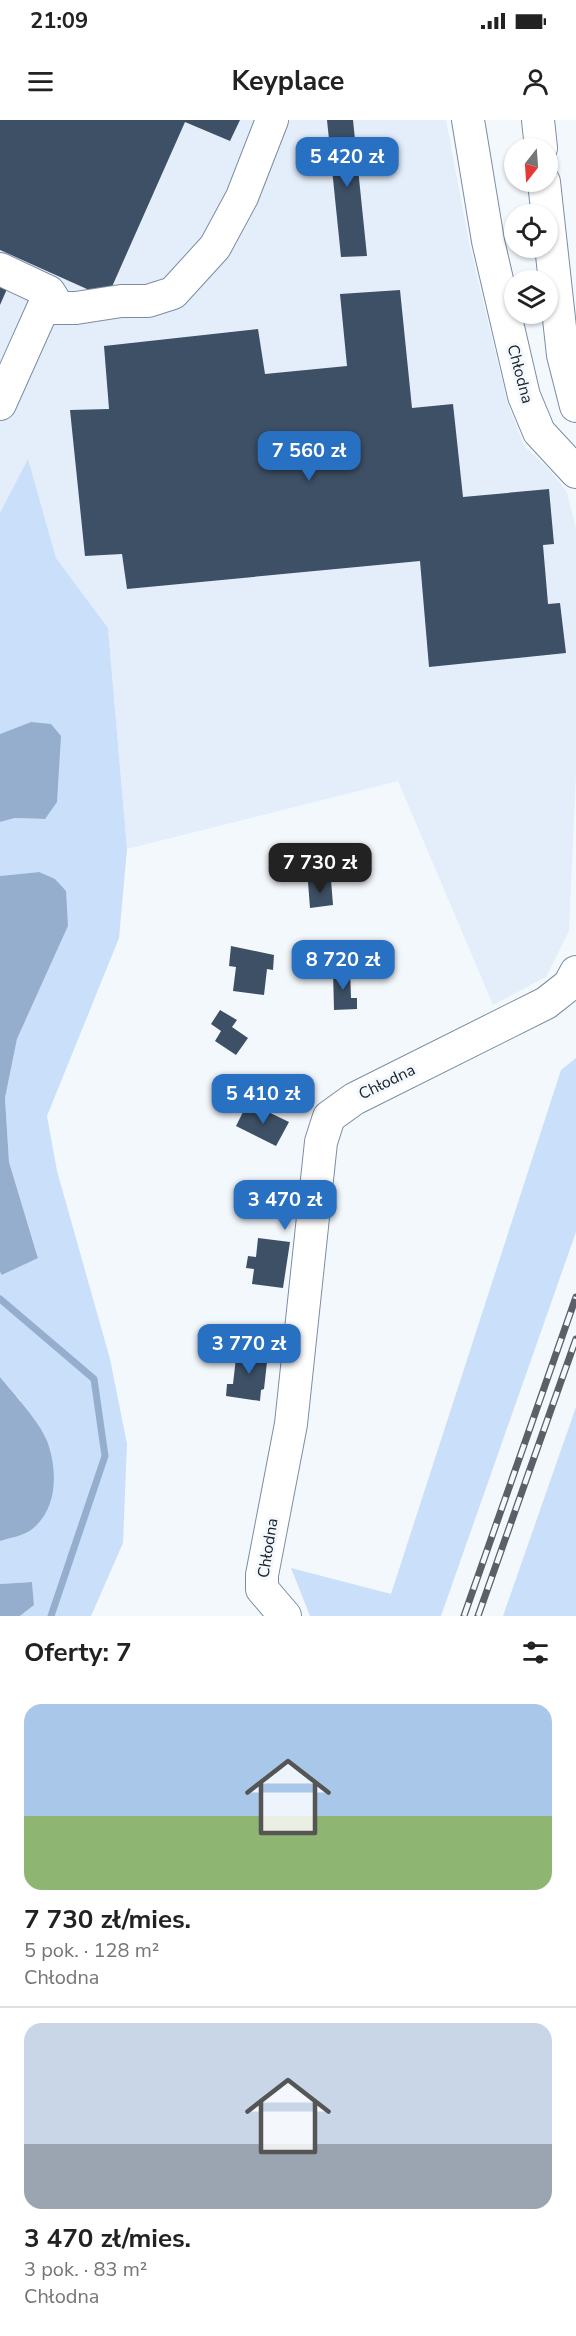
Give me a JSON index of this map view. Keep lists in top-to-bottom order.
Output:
{
  "streets": {
    "street": ["Chłodna"]
  },
  "north": "bottom",
  "page": {
    "status": "21:09",
    "header": "Keyplace",
    "price": [
      "5 420 zł",
      "7 560 zł",
      "7 730 zł",
      "8 720 zł",
      "5 410 zł",
      "3 470 zł",
      "3 770 zł"
    ],
    "heading": "Oferty: 7",
    "list": [
      {
        "name": "7 730 zł/mies.",
        "note": "5 pok. · 128 m² · Chłodna"
      },
      {
        "name": "3 470 zł/mies.",
        "note": "3 pok. · 83 m² · Chłodna"
      }
    ]
  }
}
